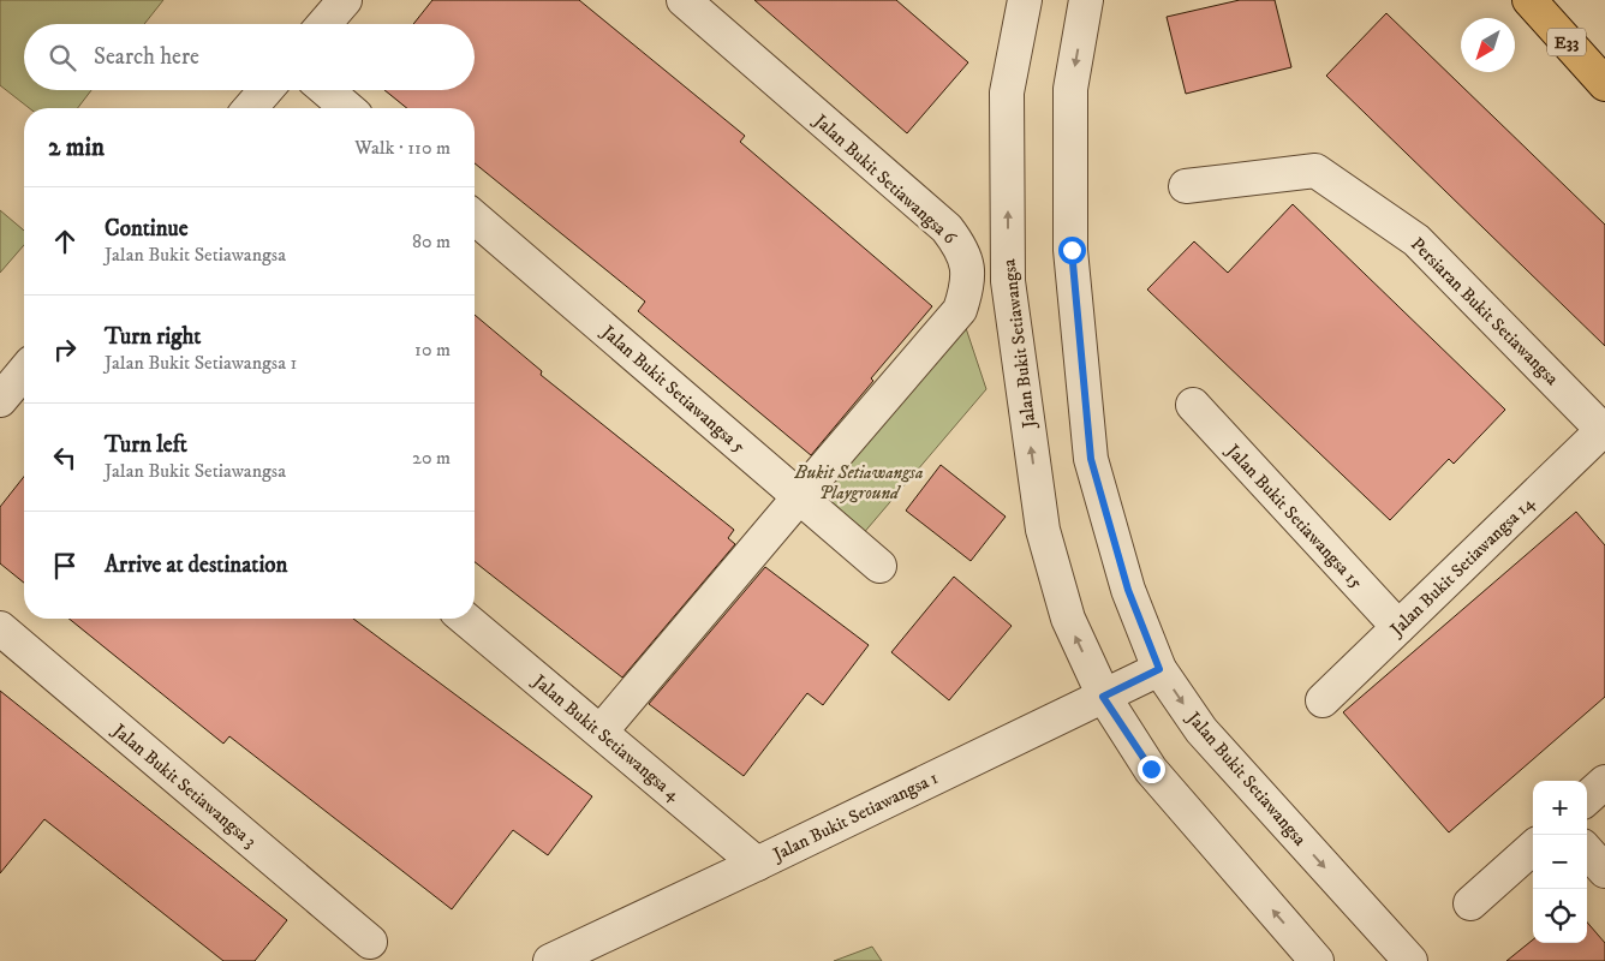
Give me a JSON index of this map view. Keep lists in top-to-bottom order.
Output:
{
  "streets": {
    "highway": ["E33"],
    "street": [
      "Jalan Bukit Setiawangsa 6",
      "Persiaran Bukit Setiawangsa",
      "Jalan Bukit Setiawangsa",
      "Jalan Bukit Setiawangsa 5",
      "Jalan Bukit Setiawangsa 15",
      "Jalan Bukit Setiawangsa 14",
      "Jalan Bukit Setiawangsa 4",
      "Jalan Bukit Setiawangsa 3",
      "Jalan Bukit Setiawangsa 1"
    ]
  },
  "crossings": [
    ["Jalan Bukit Setiawangsa 6", "Jalan Bukit Setiawangsa 5"],
    ["Jalan Bukit Setiawangsa 6", "Jalan Bukit Setiawangsa 4"],
    ["Persiaran Bukit Setiawangsa", "Jalan Bukit Setiawangsa 14"],
    ["Jalan Bukit Setiawangsa", "Jalan Bukit Setiawangsa 1"],
    ["Jalan Bukit Setiawangsa 15", "Jalan Bukit Setiawangsa 14"],
    ["Jalan Bukit Setiawangsa 4", "Jalan Bukit Setiawangsa 1"]
  ],
  "parks": ["Bukit Setiawangsa Playground"],
  "north": "bottom left",
  "page": {
    "search": "Search here",
    "heading": ["2 min", "Walk · 110 m"],
    "list": [
      ["Continue", "Jalan Bukit Setiawangsa", "80 m"],
      ["Turn right", "Jalan Bukit Setiawangsa 1", "10 m"],
      ["Turn left", "Jalan Bukit Setiawangsa", "20 m"],
      "Arrive at destination"
    ],
    "map_buttons": ["+", "−"]
  }
}
